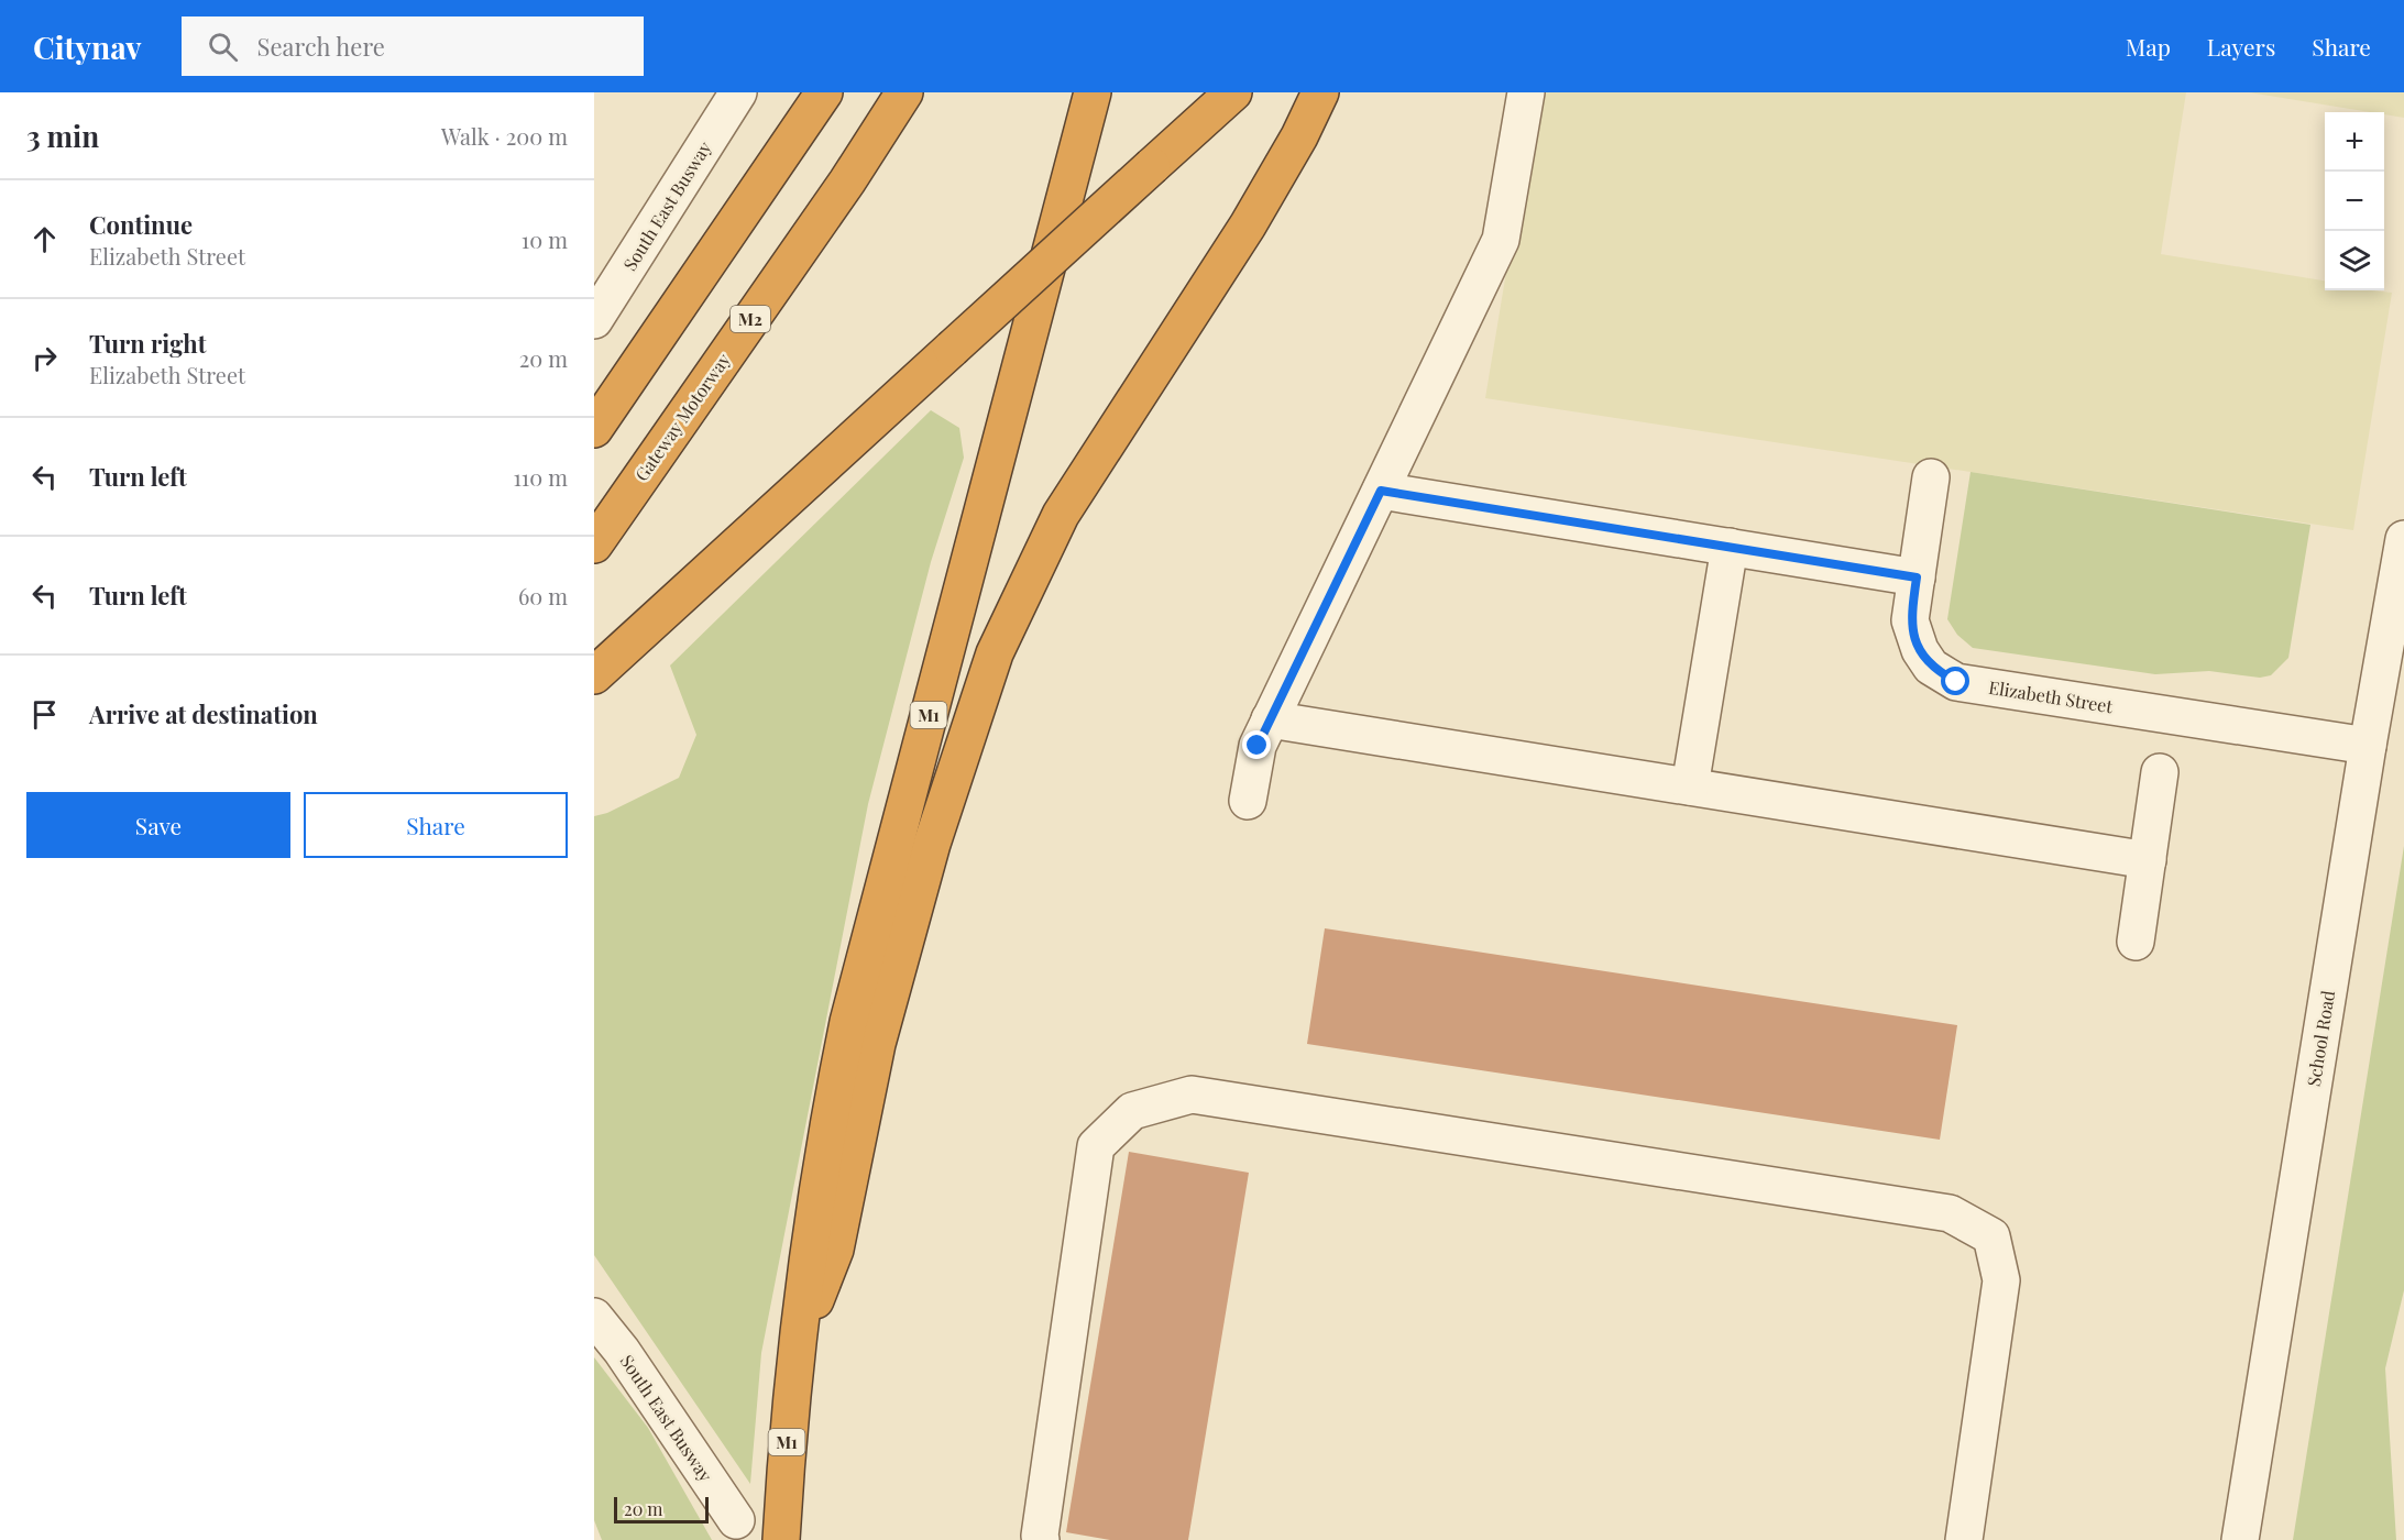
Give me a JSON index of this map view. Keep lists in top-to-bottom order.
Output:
{
  "streets": {
    "highway": ["M2", "Gateway Motorway", "M1"],
    "street": ["South East Busway", "Elizabeth Street", "School Road"]
  },
  "crossings": [
    ["Elizabeth Street", "School Road"]
  ],
  "scale_bar": "20 m",
  "page": {
    "header": "Citynav",
    "search": "Search here",
    "nav": ["Map", "Layers", "Share"],
    "heading": ["3 min", "Walk · 200 m"],
    "map_buttons": ["+", "−"],
    "list": [
      ["Continue", "Elizabeth Street", "10 m"],
      ["Turn right", "Elizabeth Street", "20 m"],
      ["Turn left", "110 m"],
      ["Turn left", "60 m"],
      "Arrive at destination"
    ],
    "buttons": ["Save", "Share"],
    "scale": "20 m"
  }
}
